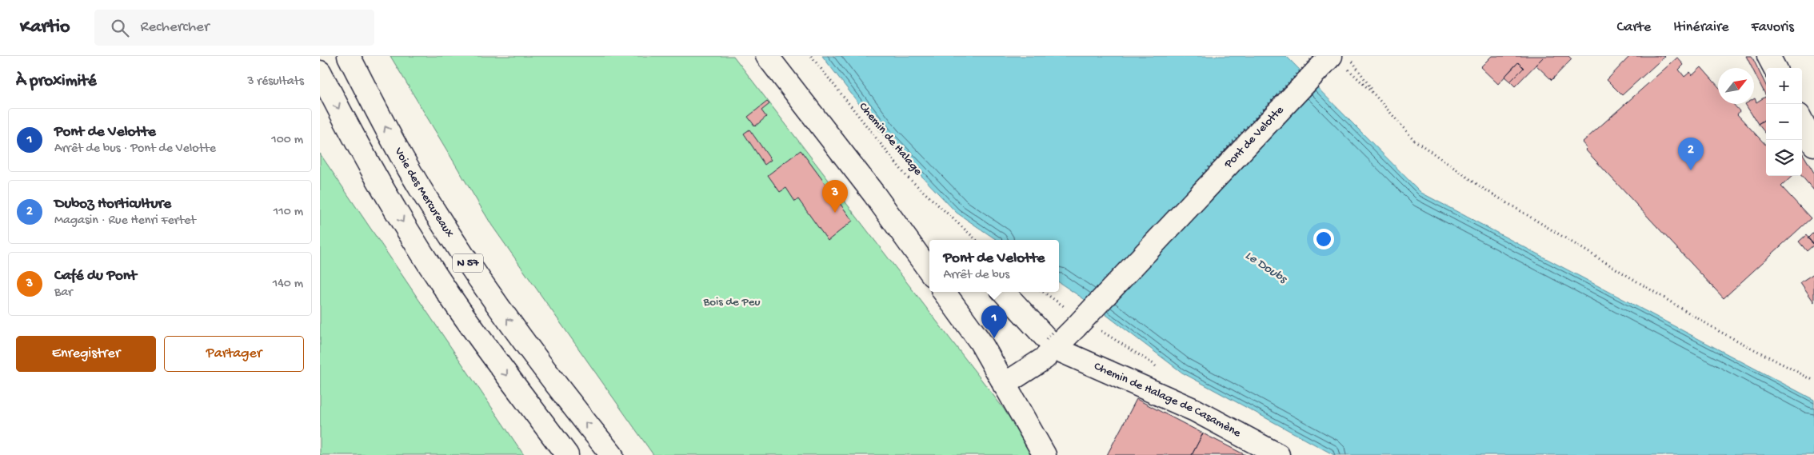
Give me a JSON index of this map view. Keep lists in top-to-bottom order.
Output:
{
  "streets": {
    "main road": [
      "Pont de Velotte",
      "Voie des Mercureaux",
      "N 57",
      "Chemin de Halage de Casamène"
    ],
    "path": ["Chemin de Halage"]
  },
  "crossings": [
    ["Pont de Velotte", "Chemin de Halage de Casamène"]
  ],
  "water": ["Le Doubs"],
  "parks": ["Bois de Peu"],
  "north": "top right",
  "page": {
    "header": "Kartio",
    "search": "Rechercher",
    "nav": ["Carte", "Itinéraire", "Favoris"],
    "heading": ["À proximité", "3 résultats"],
    "map_buttons": ["+", "−"],
    "list": [
      {
        "mark": "1",
        "name": "Pont de Velotte",
        "note": "Arrêt de bus · Pont de Velotte",
        "value": "100 m"
      },
      {
        "mark": "2",
        "name": "Duboz Horticulture",
        "note": "Magasin · Rue Henri Fertet",
        "value": "110 m"
      },
      {
        "mark": "3",
        "name": "Café du Pont",
        "note": "Bar",
        "value": "140 m"
      }
    ],
    "pins": ["2", "3", "1"],
    "popup": ["Pont de Velotte", "Arrêt de bus"],
    "buttons": ["Enregistrer", "Partager"]
  }
}
